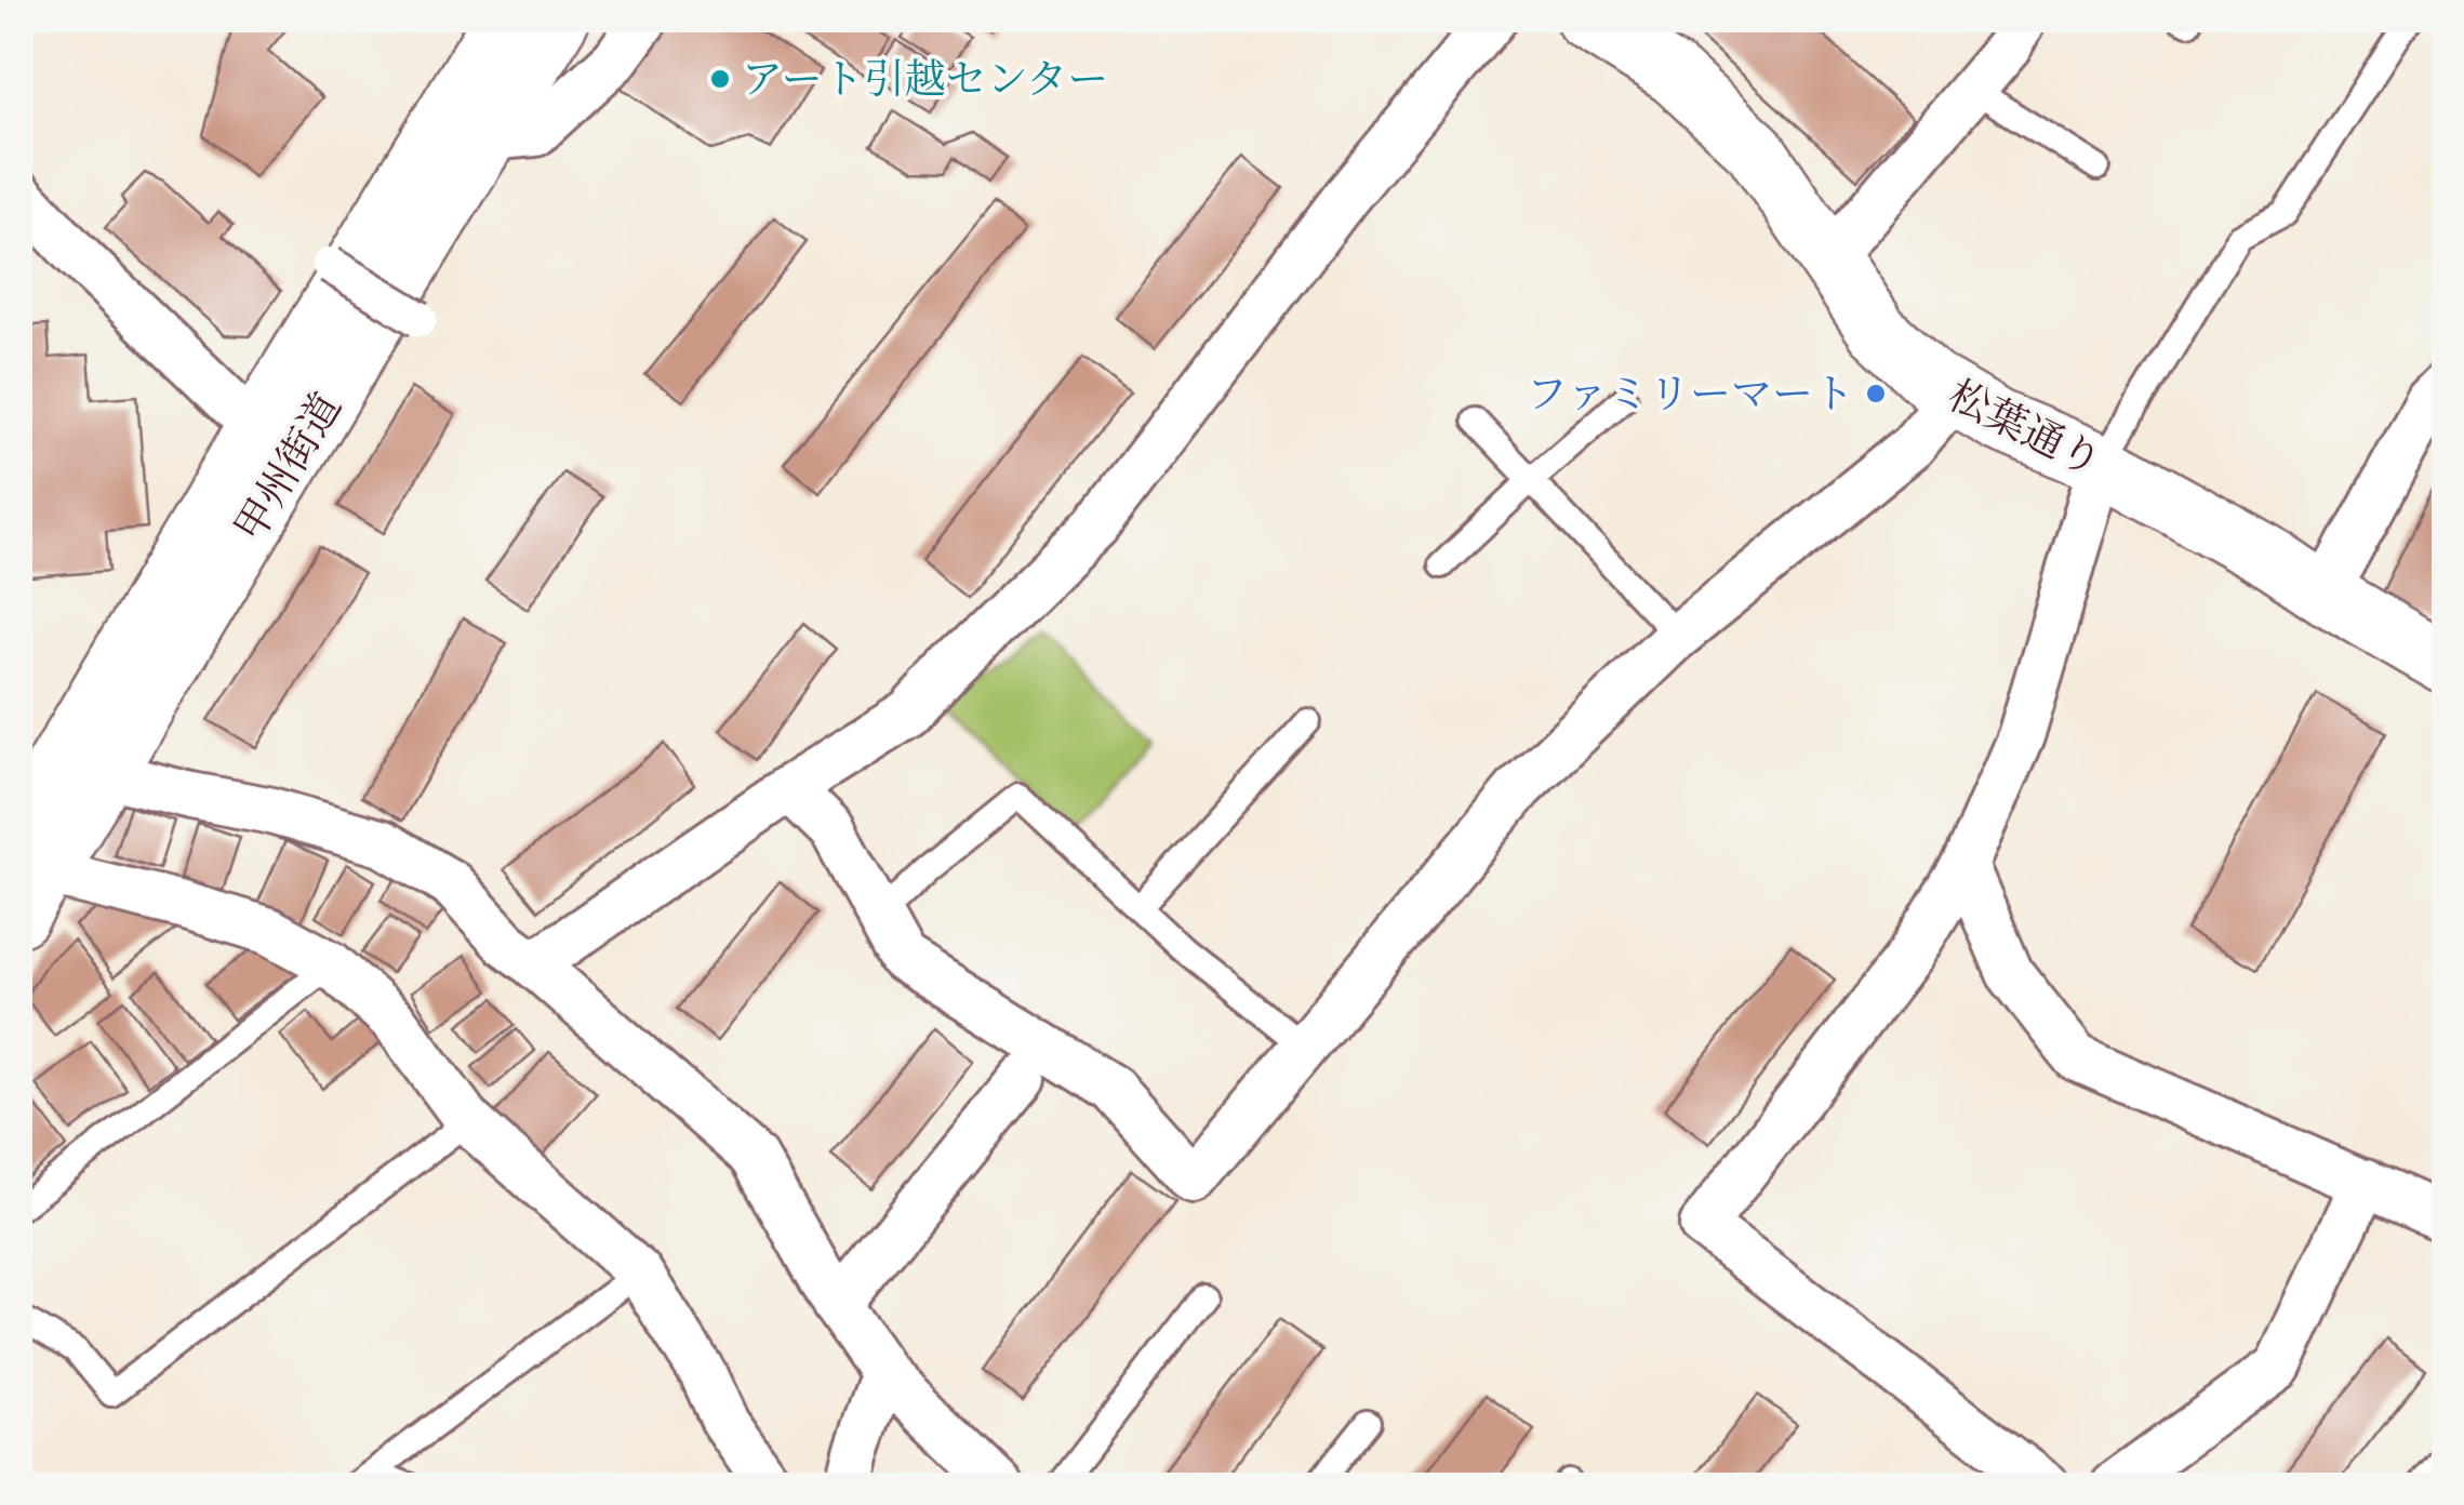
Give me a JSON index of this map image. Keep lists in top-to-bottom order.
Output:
{
  "streets": {
    "main road": ["松葉通り", "甲州街道"]
  },
  "places": ["アート引越センター", "ファミリーマート"]
}
